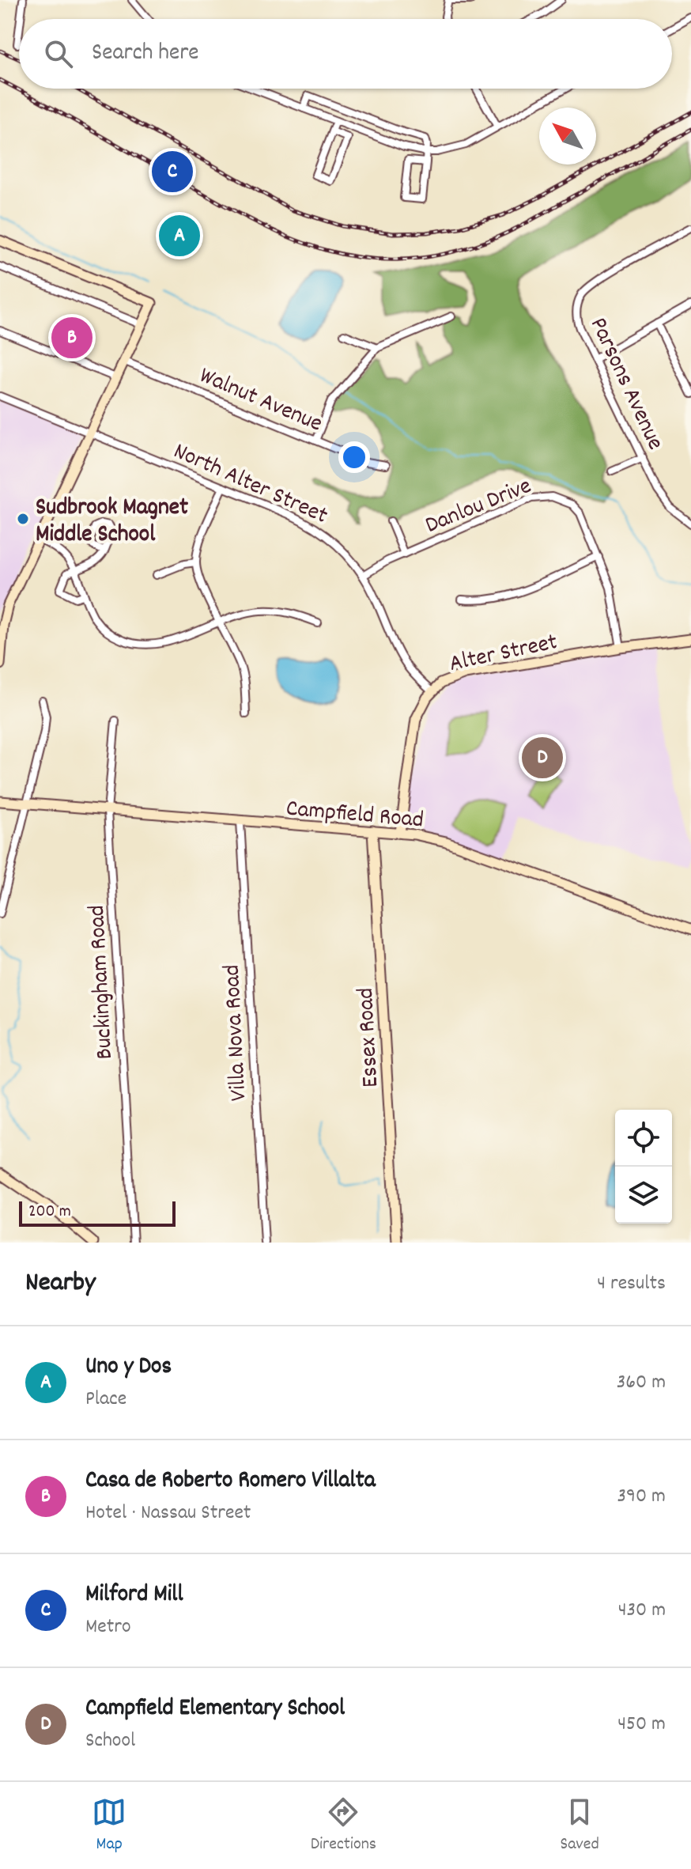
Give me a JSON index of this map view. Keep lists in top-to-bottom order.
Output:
{
  "streets": {
    "street": [
      "Parsons Avenue",
      "Walnut Avenue",
      "North Alter Street",
      "Danlou Drive",
      "Alter Street",
      "Campfield Road",
      "Buckingham Road",
      "Villa Nova Road",
      "Essex Road"
    ]
  },
  "crossings": [
    ["North Alter Street", "Danlou Drive"],
    ["North Alter Street", "Alter Street"],
    ["Danlou Drive", "Alter Street"],
    ["Alter Street", "Campfield Road"],
    ["Campfield Road", "Buckingham Road"],
    ["Campfield Road", "Villa Nova Road"],
    ["Campfield Road", "Essex Road"]
  ],
  "places": ["Sudbrook Magnet Middle School"],
  "scale_bar": "200 m",
  "north": "top left",
  "page": {
    "search": "Search here",
    "pins": [
      "C",
      "A",
      "B",
      "D"
    ],
    "scale": "200 m",
    "heading": ["Nearby", "4 results"],
    "list": [
      {
        "mark": "A",
        "name": "Uno y Dos",
        "note": "Place",
        "value": "360 m"
      },
      {
        "mark": "B",
        "name": "Casa de Roberto Romero Villalta",
        "note": "Hotel · Nassau Street",
        "value": "390 m"
      },
      {
        "mark": "C",
        "name": "Milford Mill",
        "note": "Metro",
        "value": "430 m"
      },
      {
        "mark": "D",
        "name": "Campfield Elementary School",
        "note": "School",
        "value": "450 m"
      }
    ],
    "nav": ["Map", "Directions", "Saved"]
  }
}
